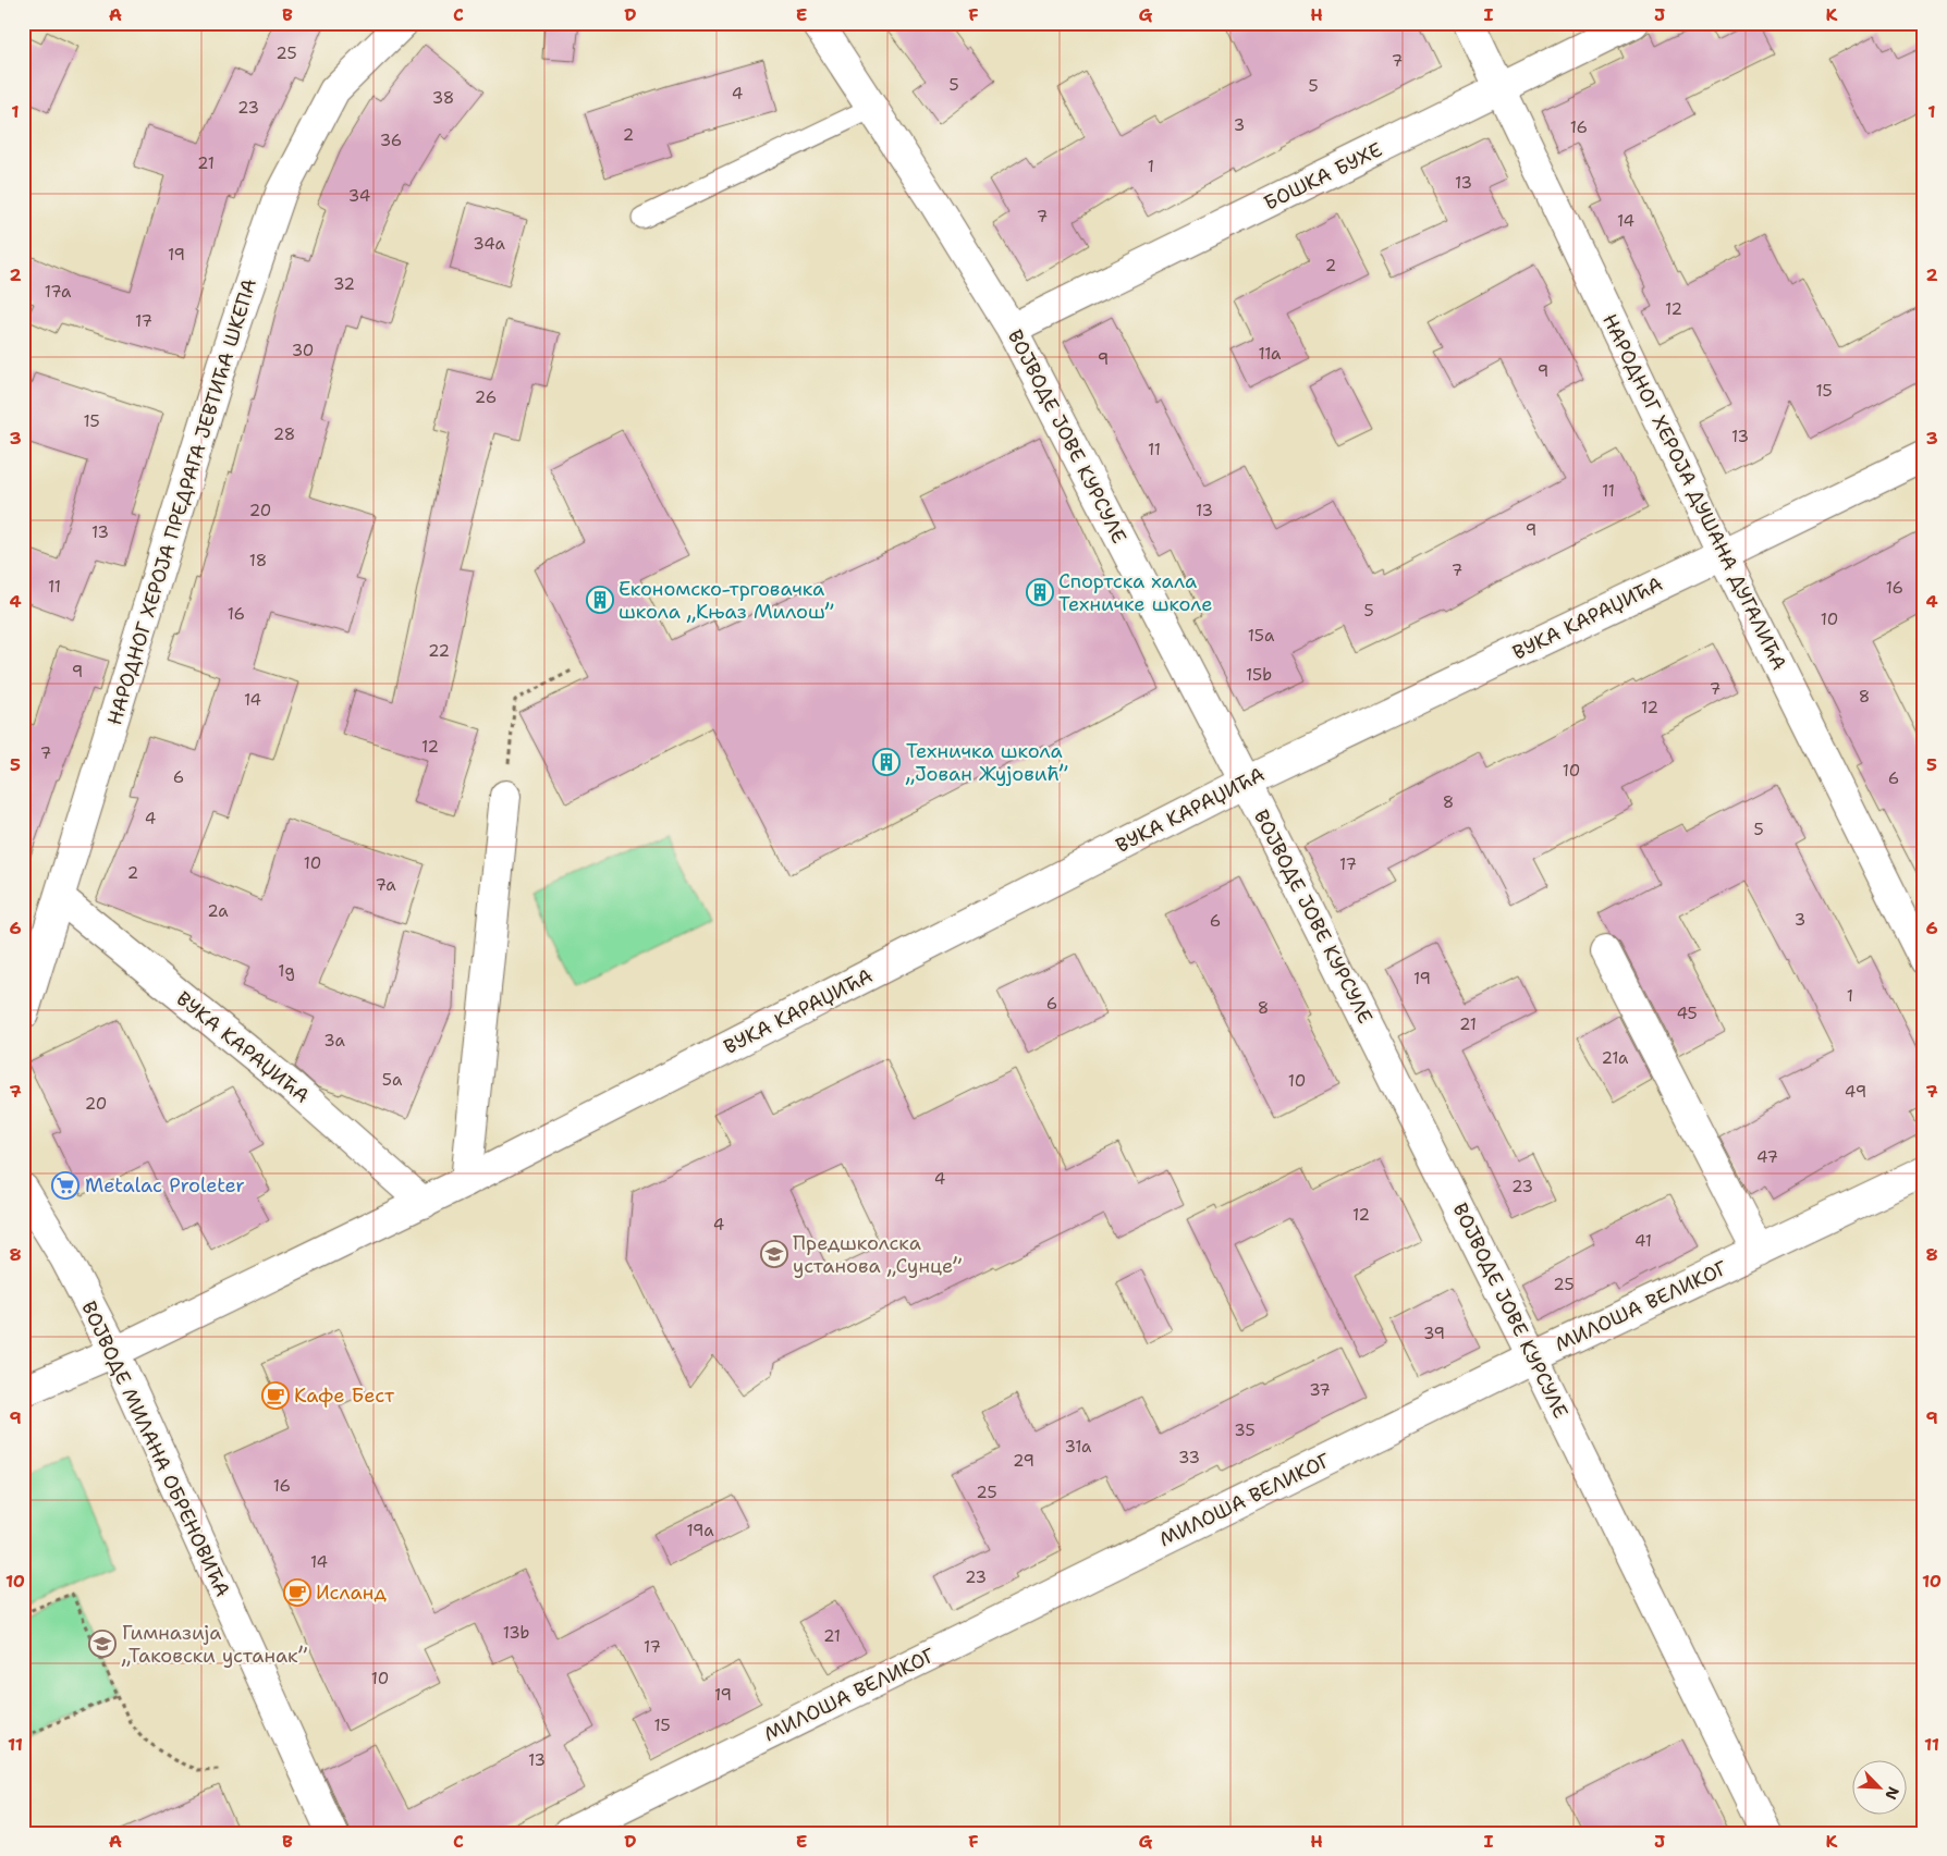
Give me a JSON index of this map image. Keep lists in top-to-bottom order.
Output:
{
  "streets": {
    "street": [
      "БОШКА БУХЕ",
      "ВОЈВОДЕ ЈОВЕ КУРСУЛЕ",
      "НАРОДНОГ ХЕРОЈА ДУШАНА ДУГАЛИЋА",
      "НАРОДНОГ ХЕРОЈА ПРЕДРАГА ЈЕВТИЋА ШКЕПА",
      "ВУКА КАРАЏИЋА",
      "МИЛОША ВЕЛИКОГ",
      "ВОЈВОДЕ МИЛАНА ОБРЕНОВИЋА"
    ]
  },
  "crossings": [
    ["БОШКА БУХЕ", "ВОЈВОДЕ ЈОВЕ КУРСУЛЕ"],
    ["БОШКА БУХЕ", "НАРОДНОГ ХЕРОЈА ДУШАНА ДУГАЛИЋА"],
    ["ВОЈВОДЕ ЈОВЕ КУРСУЛЕ", "ВУКА КАРАЏИЋА"],
    ["ВОЈВОДЕ ЈОВЕ КУРСУЛЕ", "МИЛОША ВЕЛИКОГ"],
    ["НАРОДНОГ ХЕРОЈА ДУШАНА ДУГАЛИЋА", "ВУКА КАРАЏИЋА"],
    ["НАРОДНОГ ХЕРОЈА ПРЕДРАГА ЈЕВТИЋА ШКЕПА", "ВУКА КАРАЏИЋА"],
    ["ВУКА КАРАЏИЋА", "ВОЈВОДЕ МИЛАНА ОБРЕНОВИЋА"]
  ],
  "places": {
    "building": ["Спортска хала Техничке школе", "Економско-трговачка школа „Књаз Милош”", "Техничка школа „Јован Жујовић”"],
    "supermarket": ["Metalac Proleter"],
    "school or university": ["Предшколска установа „Сунце”", "Гимназија „Таковски устанак”"],
    "cafe": ["Кафе Бест", "Исланд"]
  },
  "house_numbers": [
    "25",
    "7",
    "5",
    "5",
    "4",
    "38",
    "23",
    "3",
    "16",
    "2",
    "36",
    "21",
    "1",
    "13",
    "34",
    "7",
    "14",
    "34a",
    "19",
    "2",
    "32",
    "17a",
    "12",
    "17",
    "30",
    "11a",
    "9",
    "9",
    "15",
    "26",
    "15",
    "28",
    "13",
    "11",
    "11",
    "20",
    "13",
    "9",
    "13",
    "18",
    "7",
    "11",
    "16",
    "5",
    "16",
    "10",
    "15a",
    "22",
    "9",
    "15b",
    "7",
    "8",
    "14",
    "12",
    "12",
    "7",
    "10",
    "6",
    "6",
    "8",
    "4",
    "5",
    "10",
    "17",
    "2",
    "7a",
    "2a",
    "3",
    "6",
    "1g",
    "19",
    "1",
    "6",
    "8",
    "45",
    "21",
    "3a",
    "21a",
    "5a",
    "10",
    "49",
    "20",
    "47",
    "4",
    "23",
    "12",
    "4",
    "41",
    "25",
    "39",
    "37",
    "35",
    "31a",
    "33",
    "29",
    "16",
    "25",
    "19a",
    "14",
    "23",
    "13b",
    "21",
    "17",
    "10",
    "19",
    "15",
    "13"
  ],
  "north": "bottom right",
  "grid": {
    "columns": [
      "A",
      "B",
      "C",
      "D",
      "E",
      "F",
      "G",
      "H",
      "I",
      "J",
      "K"
    ],
    "rows": [
      "1",
      "2",
      "3",
      "4",
      "5",
      "6",
      "7",
      "8",
      "9",
      "10",
      "11"
    ]
  }
}
